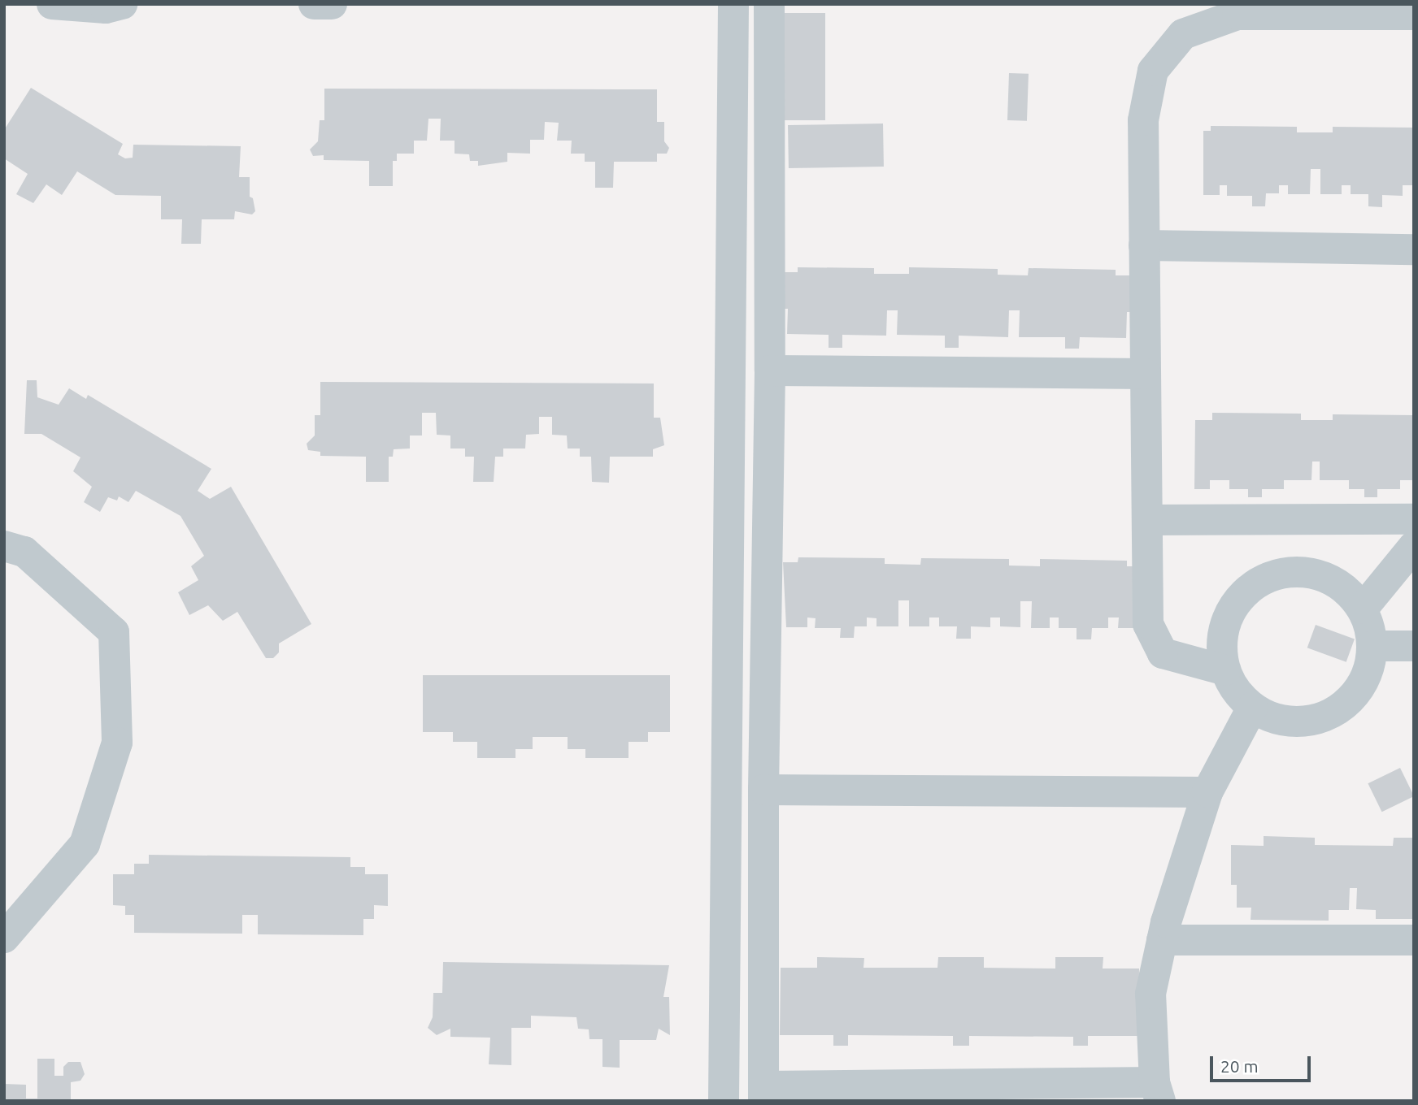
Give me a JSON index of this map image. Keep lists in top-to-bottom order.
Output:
{
  "scale_bar": "20 m"
}
